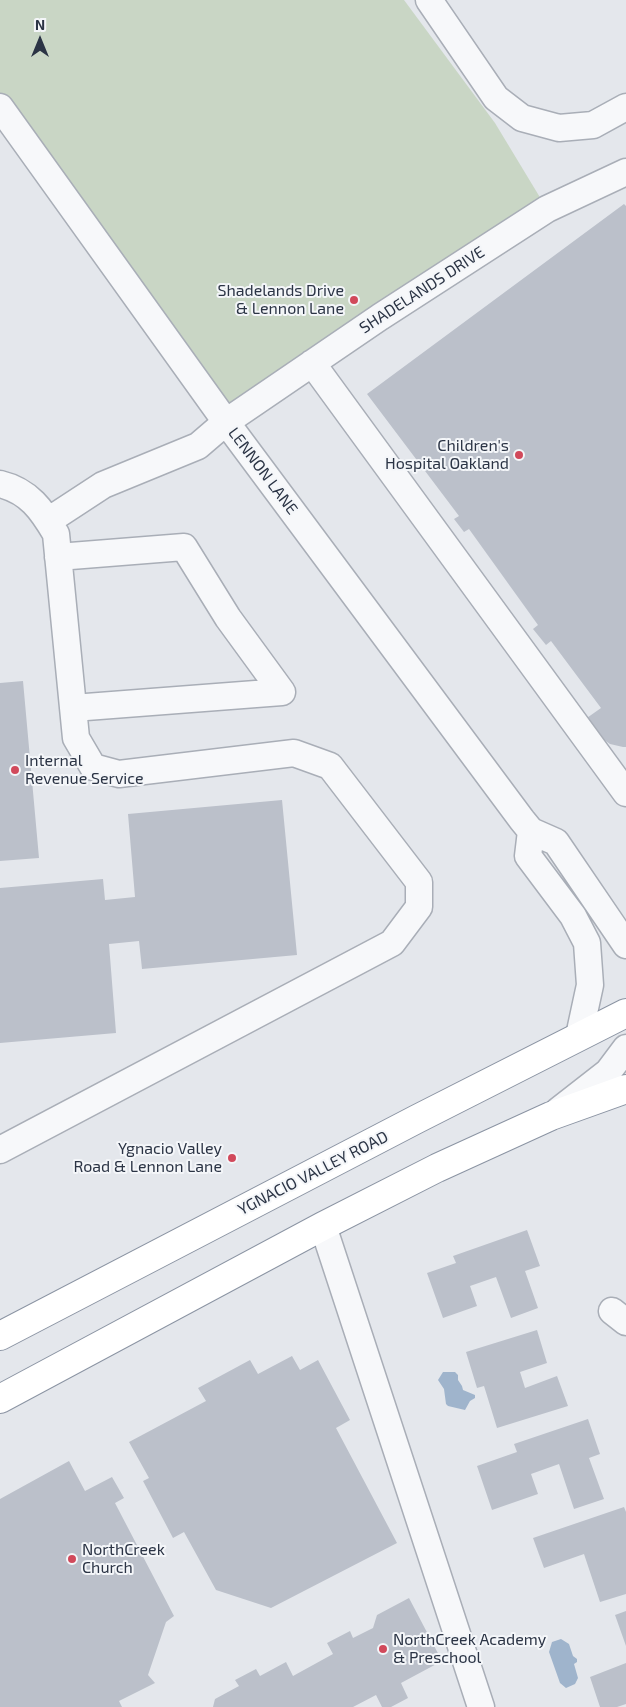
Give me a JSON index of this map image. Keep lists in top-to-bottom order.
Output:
{
  "streets": {
    "highway": ["YGNACIO VALLEY ROAD"],
    "street": ["SHADELANDS DRIVE", "LENNON LANE"]
  },
  "crossings": [
    ["SHADELANDS DRIVE", "LENNON LANE"]
  ],
  "places": [
    "Shadelands Drive & Lennon Lane",
    "Children's Hospital Oakland",
    "Internal Revenue Service",
    "Ygnacio Valley Road & Lennon Lane",
    "NorthCreek Church",
    "NorthCreek Academy & Preschool"
  ],
  "north": "top"
}
